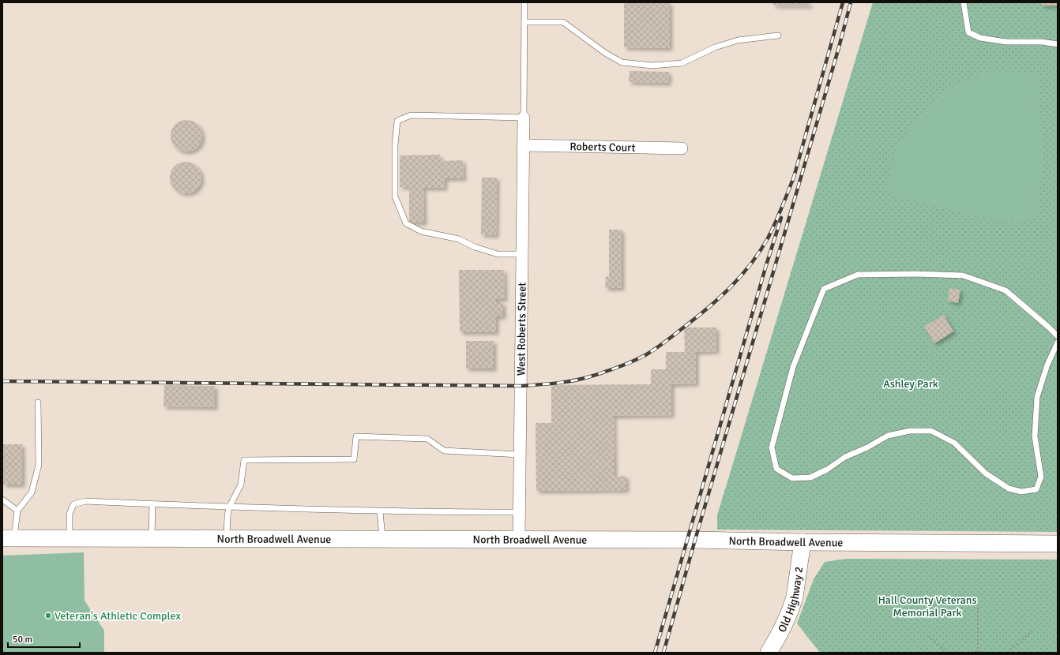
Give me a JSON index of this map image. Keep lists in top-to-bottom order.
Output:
{
  "streets": {
    "main road": ["North Broadwell Avenue", "Old Highway 2"],
    "street": ["Roberts Court", "West Roberts Street"]
  },
  "crossings": [
    ["Roberts Court", "West Roberts Street"],
    ["West Roberts Street", "North Broadwell Avenue"],
    ["North Broadwell Avenue", "Old Highway 2"]
  ],
  "parks": ["Ashley Park", "Hall County Veterans Memorial Park"],
  "places": ["Veteran's Athletic Complex"],
  "scale_bar": "50 m"
}
